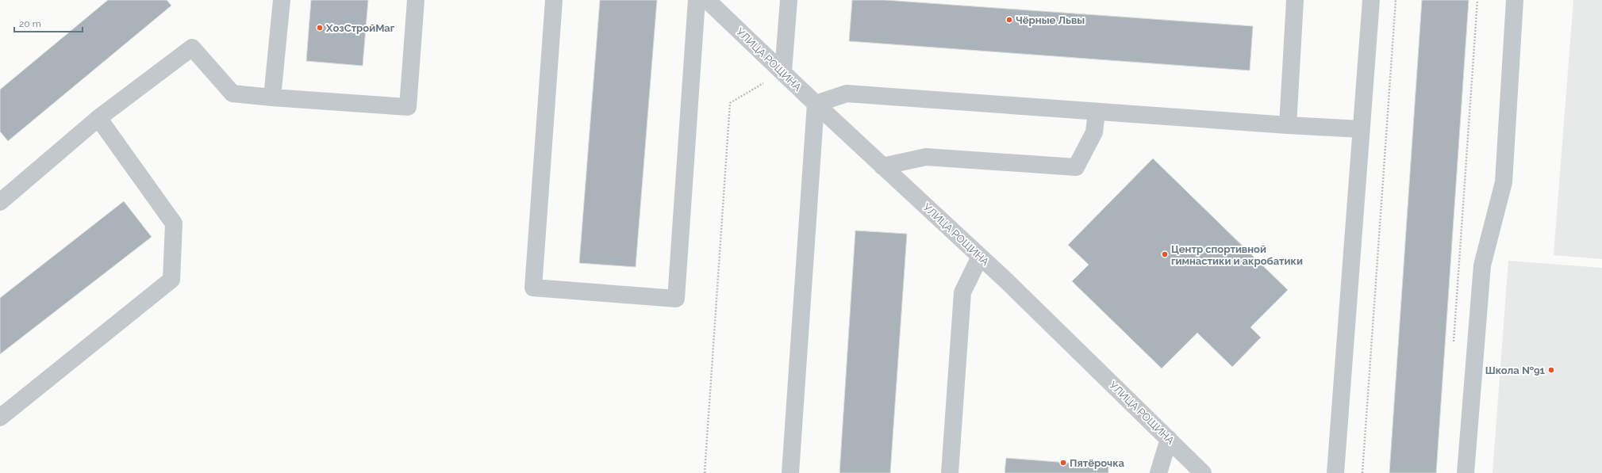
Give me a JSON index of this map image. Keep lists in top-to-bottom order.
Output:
{
  "streets": {
    "street": ["УЛИЦА РОЩИНА"]
  },
  "places": [
    "Чёрные Львы",
    "ХозСтройМаг",
    "Центр спортивной гимнастики и акробатики",
    "Школа №91",
    "Пятёрочка"
  ],
  "scale_bar": "20 m"
}
